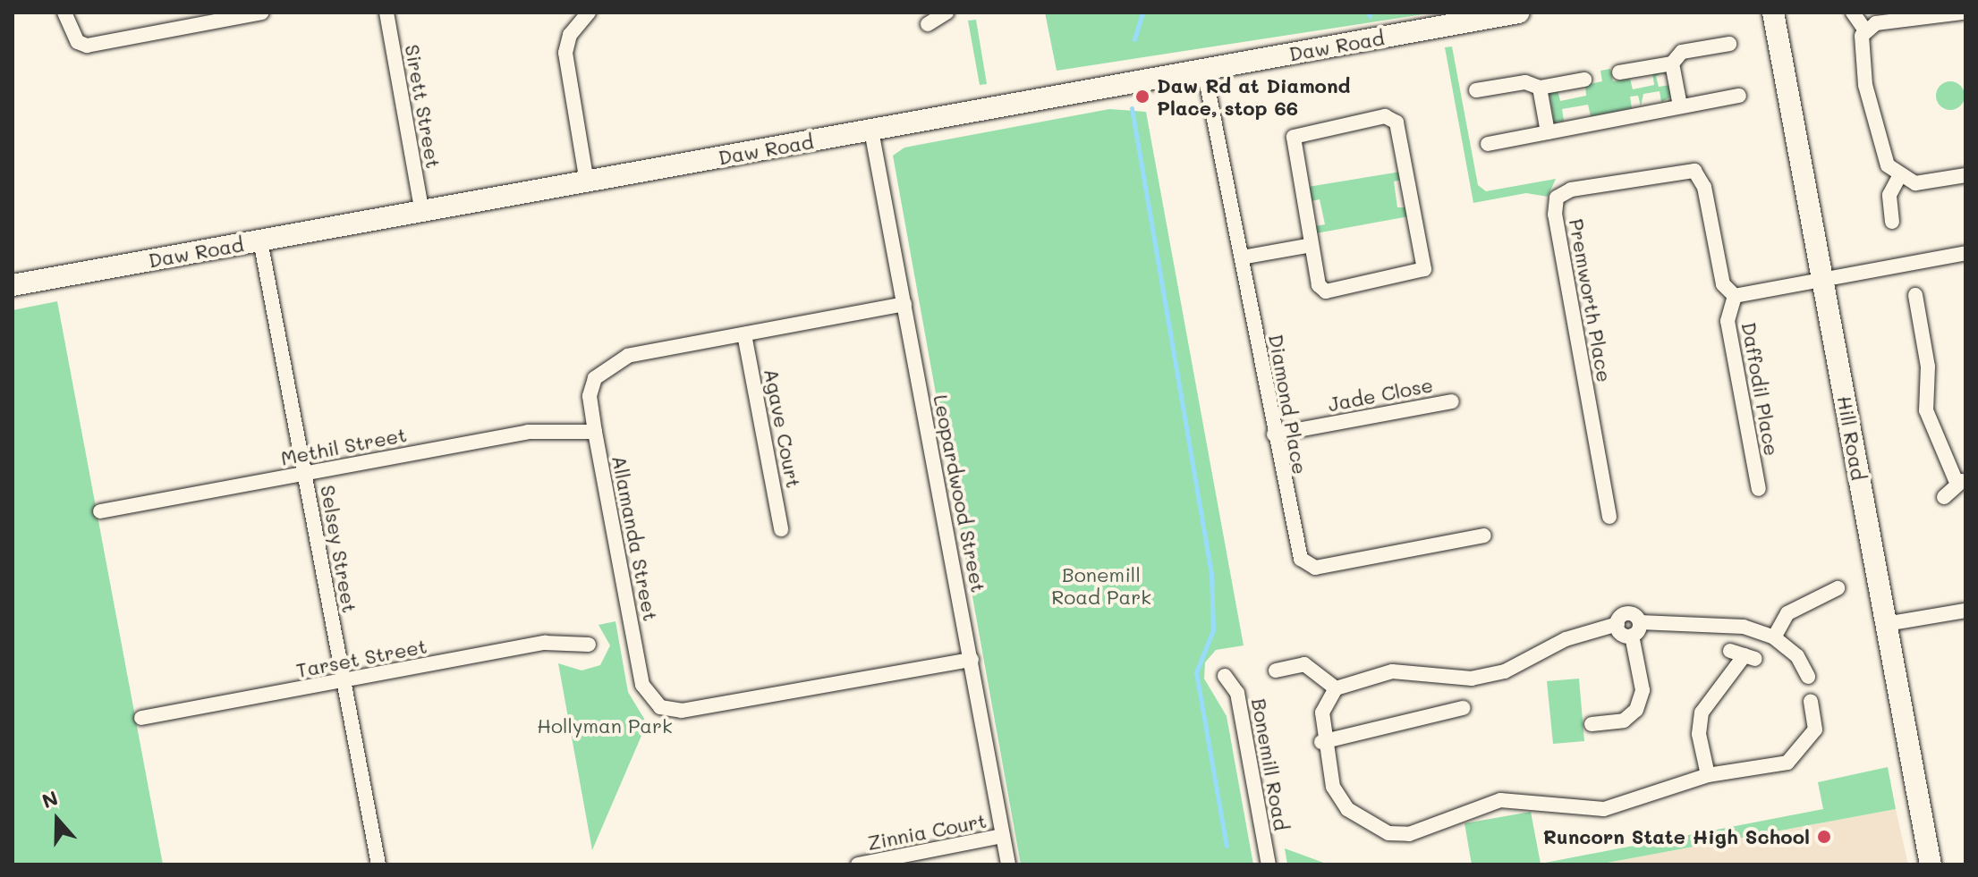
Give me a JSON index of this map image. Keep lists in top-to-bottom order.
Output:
{
  "streets": {
    "street": [
      "Daw Road",
      "Sirett Street",
      "Premworth Place",
      "Daffodil Place",
      "Jade Close",
      "Diamond Place",
      "Agave Court",
      "Hill Road",
      "Methil Street",
      "Leopardwood Street",
      "Allamanda Street",
      "Selsey Street",
      "Tarset Street",
      "Bonemill Road",
      "Zinnia Court"
    ]
  },
  "crossings": [
    ["Daw Road", "Sirett Street"],
    ["Daw Road", "Diamond Place"],
    ["Daw Road", "Leopardwood Street"],
    ["Daw Road", "Selsey Street"],
    ["Premworth Place", "Daffodil Place"],
    ["Jade Close", "Diamond Place"],
    ["Agave Court", "Allamanda Street"],
    ["Methil Street", "Allamanda Street"],
    ["Methil Street", "Selsey Street"],
    ["Leopardwood Street", "Allamanda Street"],
    ["Leopardwood Street", "Zinnia Court"],
    ["Selsey Street", "Tarset Street"]
  ],
  "parks": ["Bonemill Road Park", "Hollyman Park"],
  "places": ["Daw Rd at Diamond Place, stop 66", "Runcorn State High School"],
  "north": "top"
}
